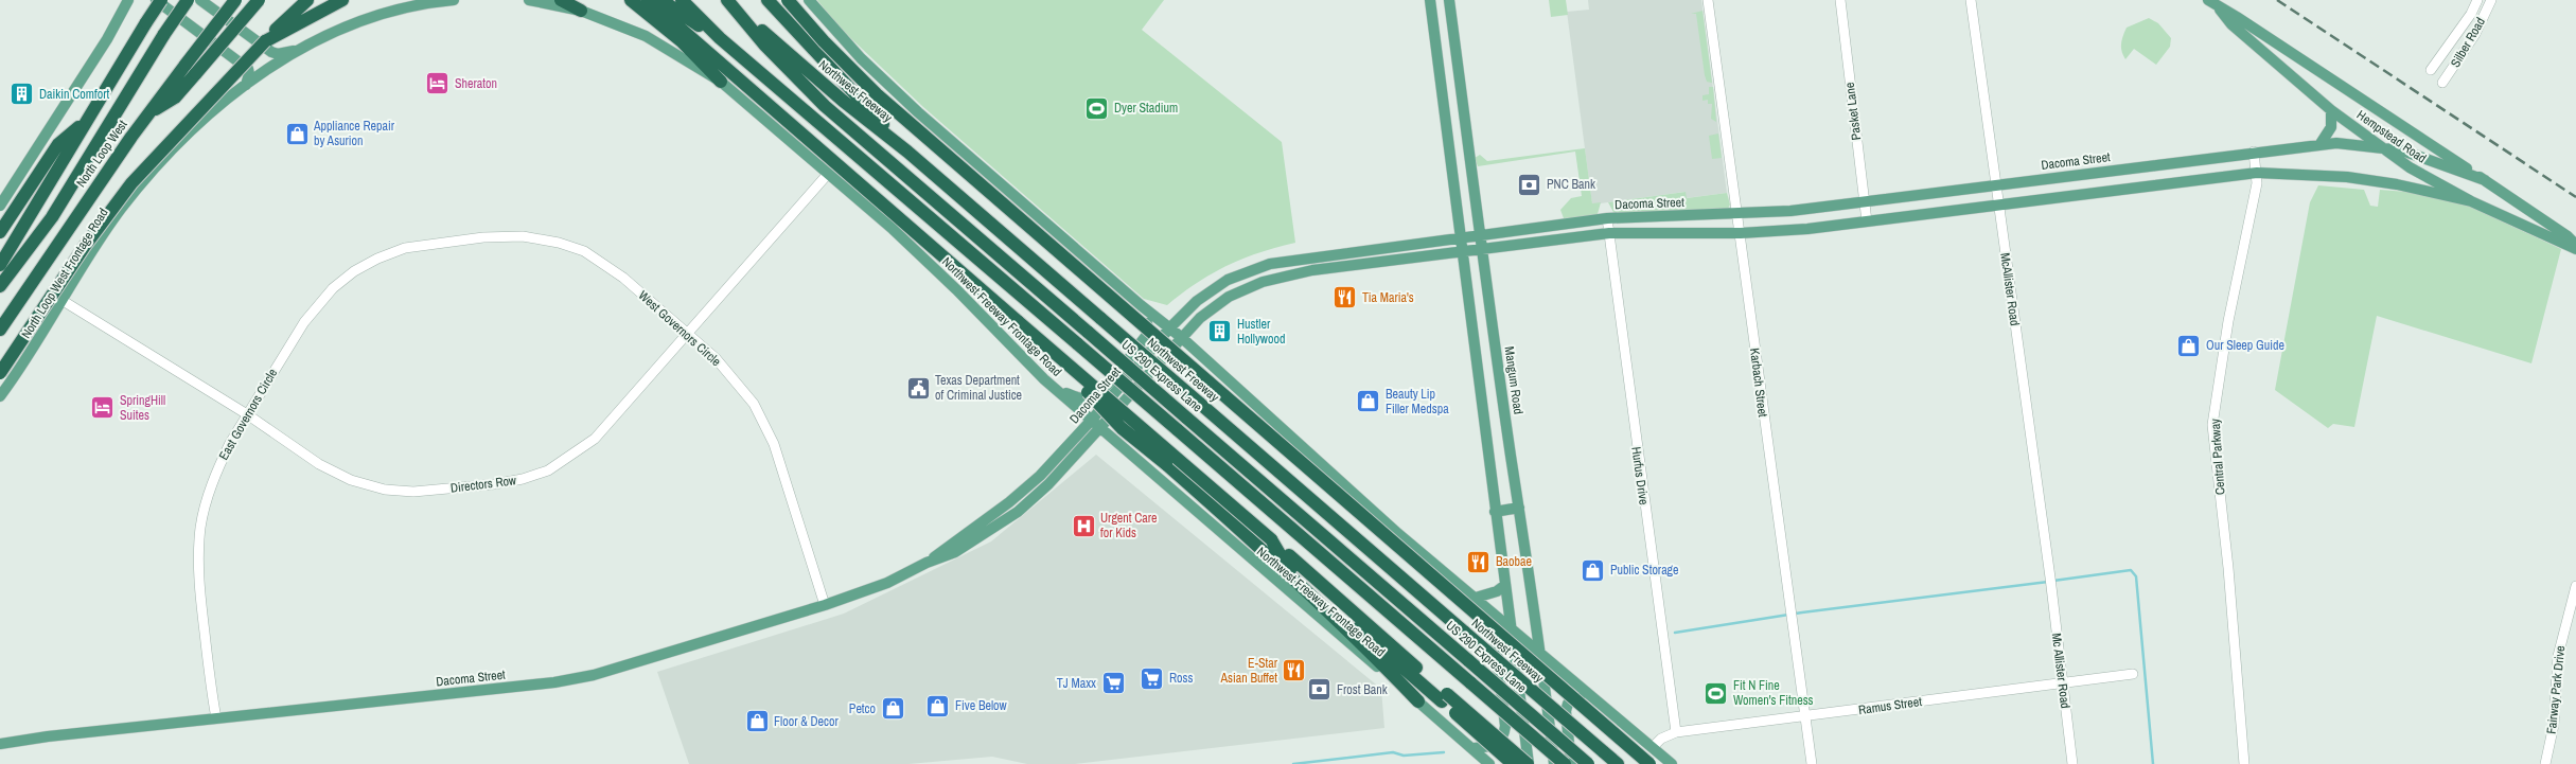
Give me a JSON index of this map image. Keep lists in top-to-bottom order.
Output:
{
  "streets": {
    "highway": ["Northwest Freeway", "North Loop West", "US 290 Express Lane"],
    "main road": [
      "Hempstead Road",
      "Dacoma Street",
      "North Loop West Frontage Road",
      "Northwest Freeway Frontage Road",
      "Mangum Road"
    ],
    "street": [
      "Silber Road",
      "Pasket Lane",
      "McAllister Road",
      "West Governors Circle",
      "Karbach Street",
      "East Governors Circle",
      "Central Parkway",
      "Hurfus Drive",
      "Directors Row",
      "Mc Allister Road",
      "Fairway Park Drive",
      "Ramus Street"
    ]
  },
  "crossings": [
    ["Northwest Freeway", "US 290 Express Lane"],
    ["Pasket Lane", "Dacoma Street"],
    ["Hempstead Road", "Dacoma Street"],
    ["Dacoma Street", "McAllister Road"],
    ["Dacoma Street", "Northwest Freeway Frontage Road"],
    ["Dacoma Street", "West Governors Circle"],
    ["Dacoma Street", "Mangum Road"],
    ["Dacoma Street", "Karbach Street"],
    ["Dacoma Street", "East Governors Circle"],
    ["Dacoma Street", "Central Parkway"],
    ["Dacoma Street", "Hurfus Drive"],
    ["North Loop West Frontage Road", "Directors Row"],
    ["McAllister Road", "Mc Allister Road"],
    ["Northwest Freeway Frontage Road", "Directors Row"],
    ["West Governors Circle", "East Governors Circle"],
    ["West Governors Circle", "Directors Row"],
    ["Karbach Street", "Ramus Street"],
    ["East Governors Circle", "Directors Row"],
    ["Hurfus Drive", "Ramus Street"],
    ["Mc Allister Road", "Ramus Street"]
  ],
  "places": {
    "hotel": ["Sheraton", "SpringHill Suites"],
    "building": ["Daikin Comfort", "Hustler Hollywood"],
    "sports": ["Dyer Stadium", "Fit N Fine Women's Fitness"],
    "shop": [
      "Appliance Repair by Asurion",
      "Our Sleep Guide",
      "Beauty Lip Filler Medspa",
      "Public Storage",
      "Five Below",
      "Petco",
      "Floor & Decor"
    ],
    "bank": ["PNC Bank", "Frost Bank"],
    "restaurant": ["Tia Maria's", "Baobae", "E-Star Asian Buffet"],
    "public building": ["Texas Department of Criminal Justice"],
    "hospital": ["Urgent Care for Kids"],
    "supermarket": ["Ross", "TJ Maxx"]
  }
}
